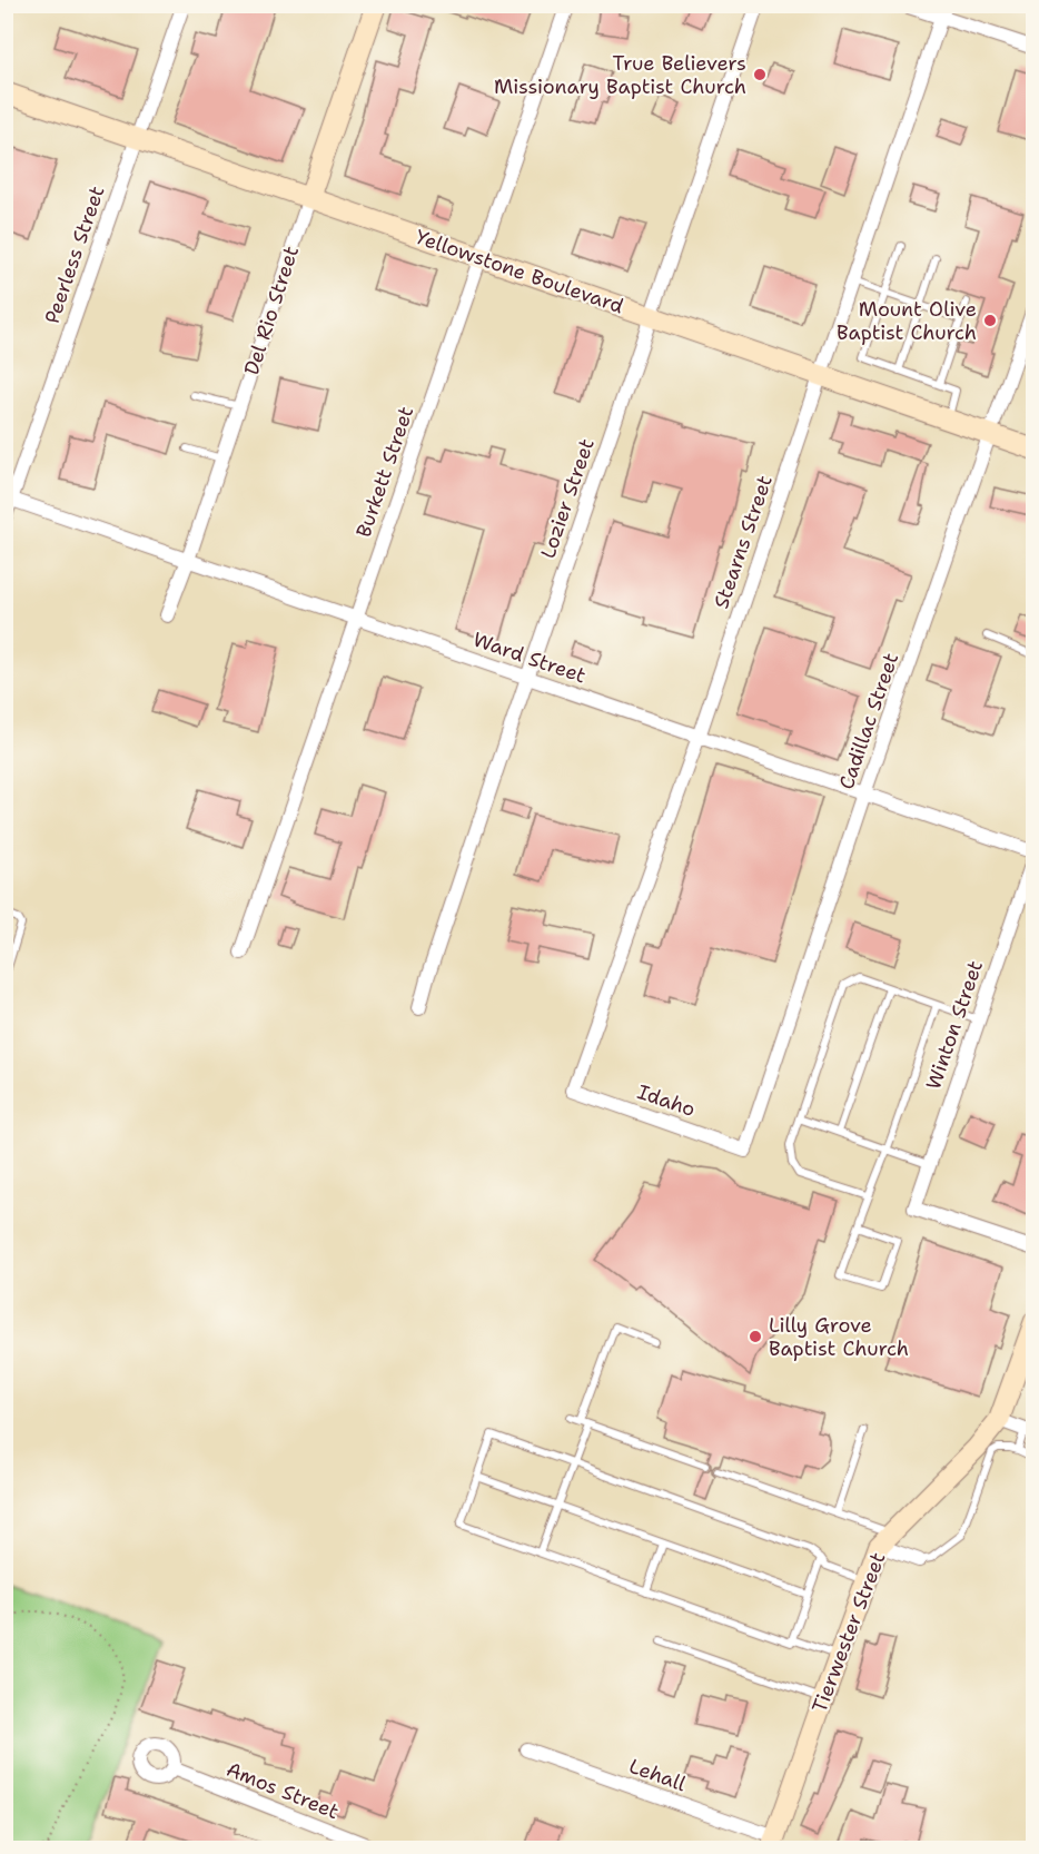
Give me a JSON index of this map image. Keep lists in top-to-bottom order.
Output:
{
  "streets": {
    "street": [
      "Peerless Street",
      "Yellowstone Boulevard",
      "Del Rio Street",
      "Burkett Street",
      "Lozier Street",
      "Stearns Street",
      "Ward Street",
      "Cadillac Street",
      "Winton Street",
      "Idaho",
      "Tierwester Street",
      "Lehall",
      "Amos Street"
    ]
  },
  "crossings": [
    ["Peerless Street", "Yellowstone Boulevard"],
    ["Peerless Street", "Ward Street"],
    ["Yellowstone Boulevard", "Del Rio Street"],
    ["Yellowstone Boulevard", "Burkett Street"],
    ["Yellowstone Boulevard", "Lozier Street"],
    ["Yellowstone Boulevard", "Stearns Street"],
    ["Yellowstone Boulevard", "Cadillac Street"],
    ["Del Rio Street", "Ward Street"],
    ["Burkett Street", "Ward Street"],
    ["Lozier Street", "Ward Street"],
    ["Stearns Street", "Ward Street"],
    ["Stearns Street", "Idaho"],
    ["Ward Street", "Cadillac Street"],
    ["Ward Street", "Winton Street"],
    ["Cadillac Street", "Idaho"],
    ["Tierwester Street", "Lehall"]
  ],
  "places": ["True Believers Missionary Baptist Church", "Mount Olive Baptist Church", "Lilly Grove Baptist Church"]
}
